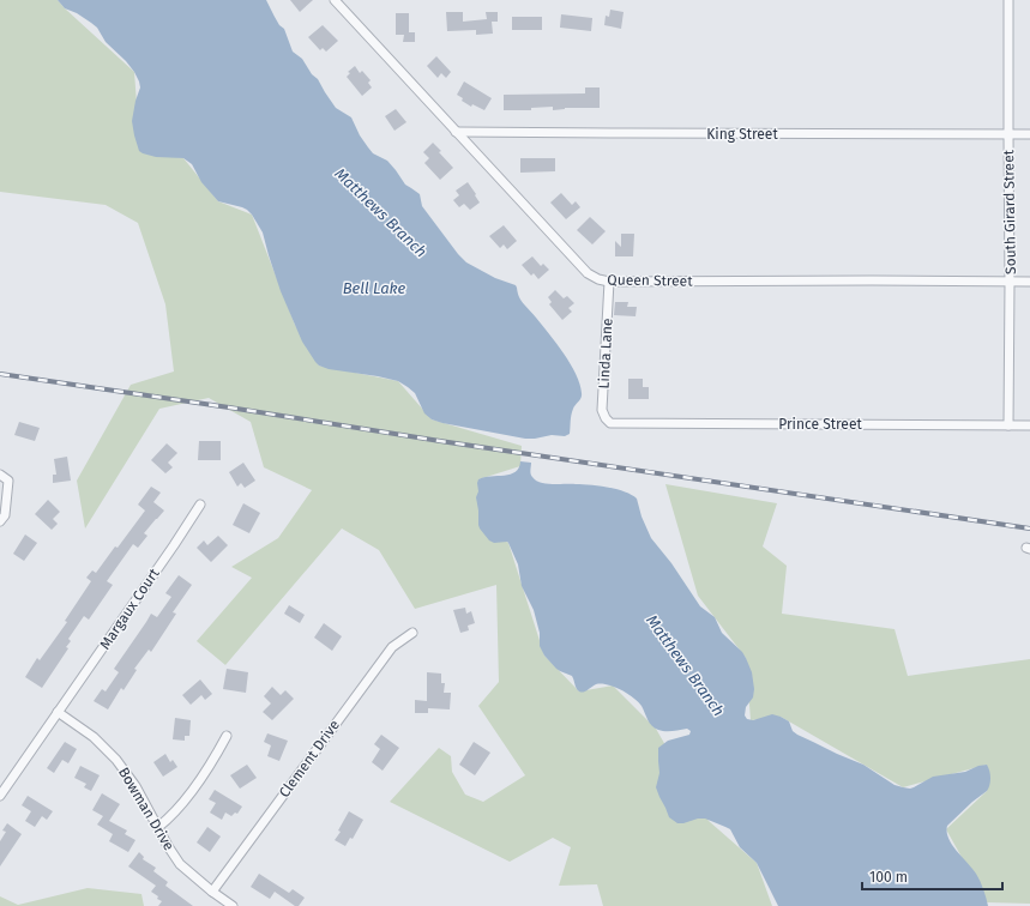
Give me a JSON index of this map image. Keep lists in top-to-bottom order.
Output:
{
  "streets": {
    "street": [
      "King Street",
      "South Girard Street",
      "Queen Street",
      "Linda Lane",
      "Prince Street",
      "Margaux Court",
      "Clement Drive",
      "Bowman Drive"
    ]
  },
  "crossings": [
    ["King Street", "South Girard Street"],
    ["King Street", "Queen Street"],
    ["South Girard Street", "Queen Street"],
    ["South Girard Street", "Prince Street"],
    ["Queen Street", "Linda Lane"],
    ["Linda Lane", "Prince Street"],
    ["Margaux Court", "Bowman Drive"],
    ["Clement Drive", "Bowman Drive"]
  ],
  "water": ["Matthews Branch", "Bell Lake"],
  "scale_bar": "100 m"
}
